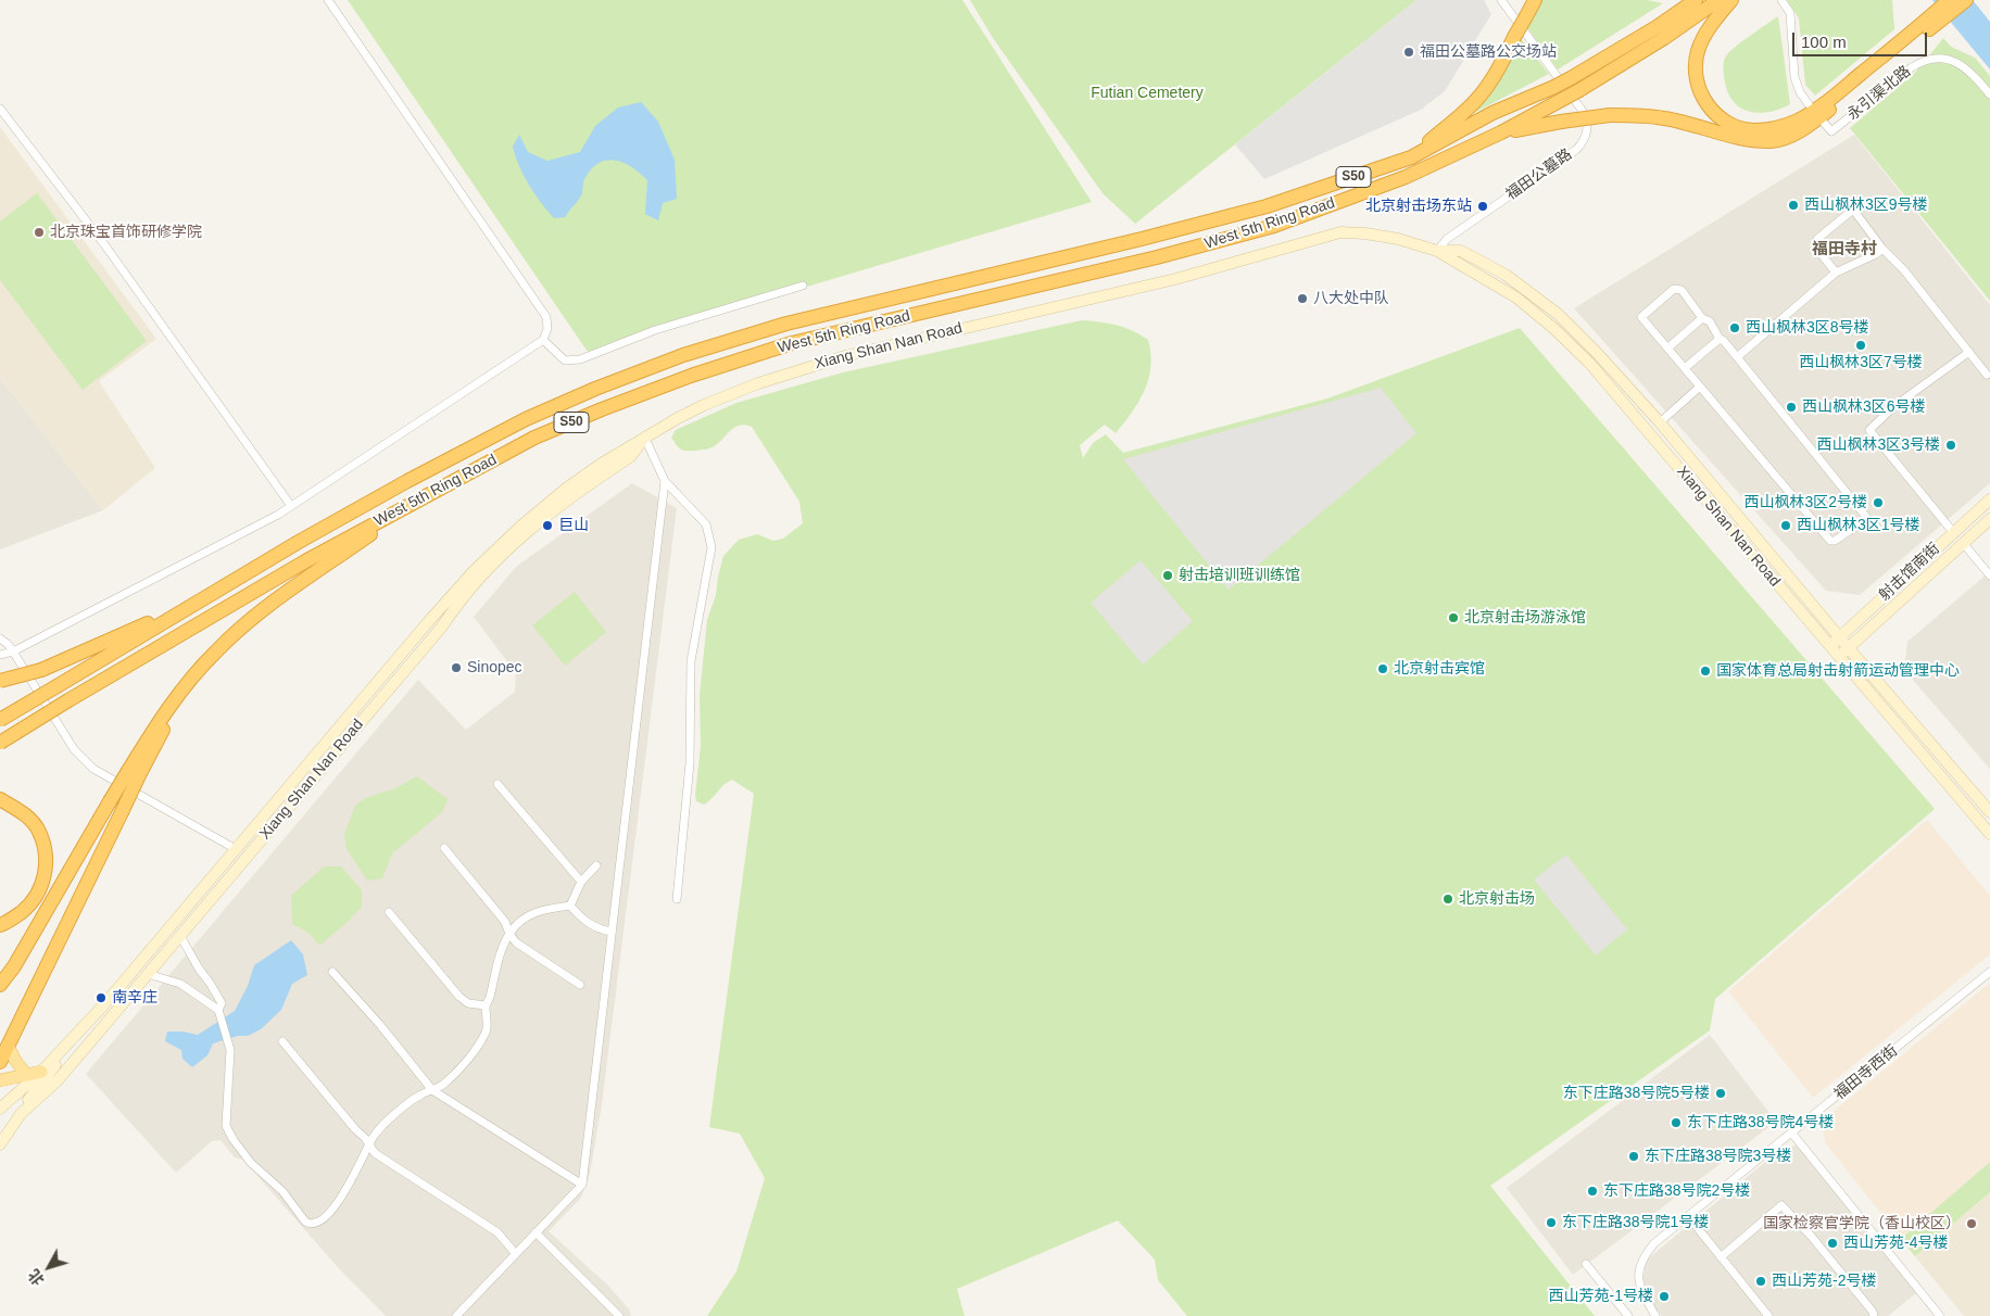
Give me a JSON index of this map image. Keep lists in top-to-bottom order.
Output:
{
  "streets": {
    "highway": ["S50", "West 5th Ring Road"],
    "main road": ["Xiang Shan Nan Road", "射击馆南街"],
    "street": ["永引渠北路", "福田公墓路", "福田寺西街"]
  },
  "crossings": [
    ["福田公墓路", "Xiang Shan Nan Road"],
    ["Xiang Shan Nan Road", "射击馆南街"]
  ],
  "districts": ["福田寺村"],
  "parks": ["Futian Cemetery"],
  "places": [
    "福田公墓路公交场站",
    "西山枫林3区9号楼",
    "北京射击场东站",
    "北京珠宝首饰研修学院",
    "八大处中队",
    "西山枫林3区8号楼",
    "西山枫林3区7号楼",
    "西山枫林3区6号楼",
    "西山枫林3区3号楼",
    "西山枫林3区2号楼",
    "巨山",
    "西山枫林3区1号楼",
    "射击培训班训练馆",
    "北京射击场游泳馆",
    "Sinopec",
    "北京射击宾馆",
    "国家体育总局射击射箭运动管理中心",
    "北京射击场",
    "南辛庄",
    "东下庄路38号院5号楼",
    "东下庄路38号院4号楼",
    "东下庄路38号院3号楼",
    "东下庄路38号院2号楼",
    "东下庄路38号院1号楼",
    "国家检察官学院（香山校区）",
    "西山芳苑-4号楼",
    "西山芳苑-2号楼",
    "西山芳苑-1号楼"
  ],
  "scale_bar": "100 m",
  "north": "bottom left"
}
